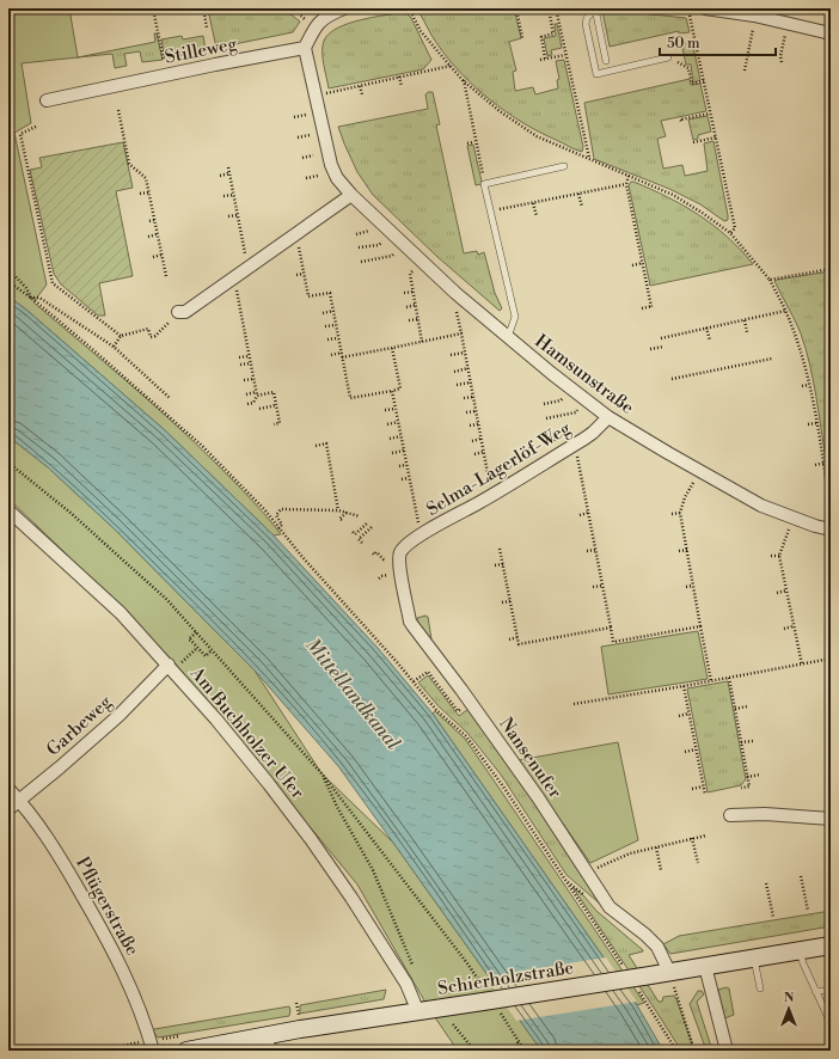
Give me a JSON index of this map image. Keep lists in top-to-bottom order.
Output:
{
  "streets": {
    "street": [
      "Stilleweg",
      "Hamsunstraße",
      "Selma-Lagerlöf-Weg",
      "Garbeweg",
      "Am Buchholzer Ufer",
      "Nansenufer",
      "Pflügerstraße",
      "Schierholzstraße"
    ]
  },
  "crossings": [
    ["Stilleweg", "Hamsunstraße"],
    ["Hamsunstraße", "Selma-Lagerlöf-Weg"],
    ["Selma-Lagerlöf-Weg", "Nansenufer"],
    ["Garbeweg", "Am Buchholzer Ufer"],
    ["Garbeweg", "Pflügerstraße"],
    ["Am Buchholzer Ufer", "Schierholzstraße"],
    ["Nansenufer", "Schierholzstraße"]
  ],
  "water": ["Mittellandkanal"],
  "scale_bar": "50 m",
  "north": "top"
}
